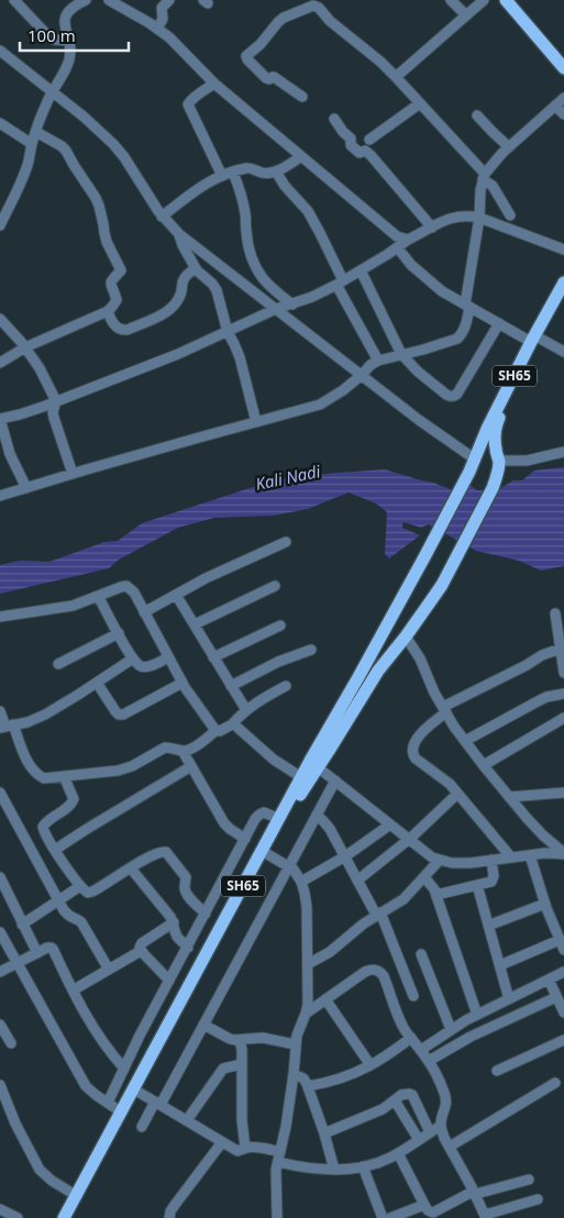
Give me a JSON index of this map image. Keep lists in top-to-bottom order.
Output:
{
  "streets": {
    "main road": ["SH65"]
  },
  "water": ["Kali Nadi"],
  "scale_bar": "100 m"
}
